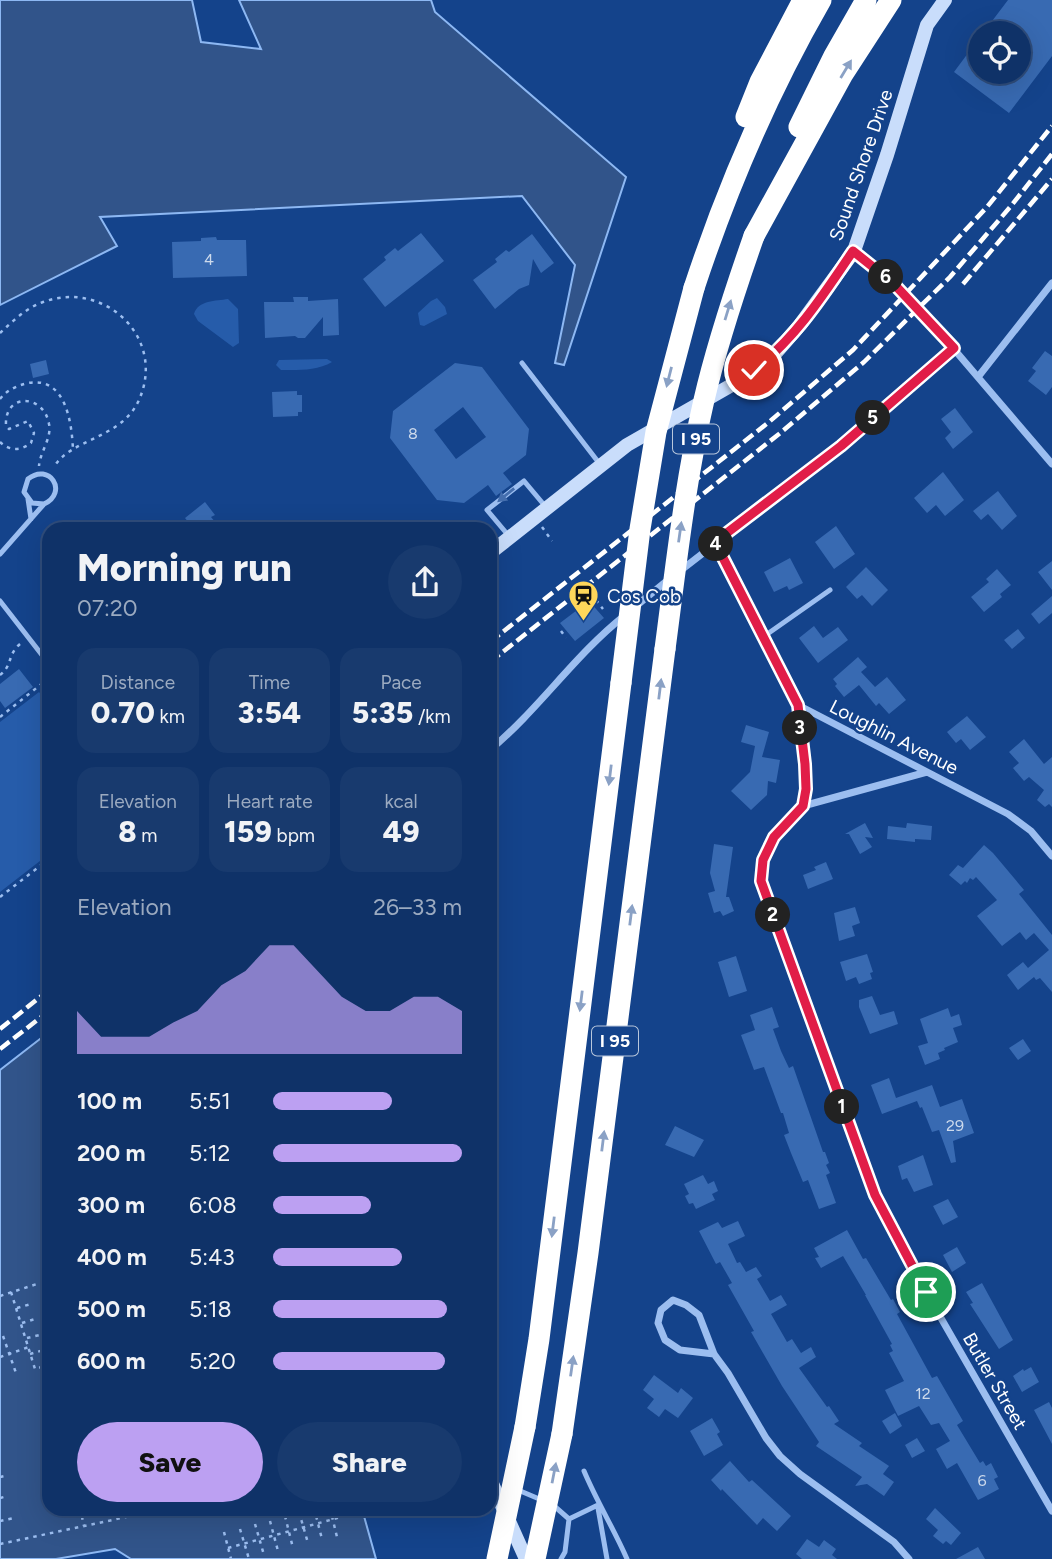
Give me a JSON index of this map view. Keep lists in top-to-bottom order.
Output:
{
  "streets": {
    "highway": ["I 95"],
    "main road": ["Sound Shore Drive"],
    "street": ["Loughlin Avenue", "Butler Street"]
  },
  "places": {
    "station": ["Cos Cob"]
  },
  "house_numbers": [
    "4",
    "8",
    "29",
    "12",
    "6"
  ],
  "page": {
    "pins": [
      "6",
      "5",
      "4",
      "3",
      "2",
      "1"
    ],
    "heading": ["Morning run", "07:20"],
    "stats": [
      ["Distance", "0.70 km"],
      ["Time", "3:54"],
      ["Pace", "5:35 /km"],
      ["Elevation", "8 m"],
      ["Heart rate", "159 bpm"],
      ["kcal", "49"]
    ],
    "chart": ["Elevation", "26–33 m"],
    "list": [
      {
        "name": "100 m",
        "note": "5:51"
      },
      {
        "name": "200 m",
        "note": "5:12"
      },
      {
        "name": "300 m",
        "note": "6:08"
      },
      {
        "name": "400 m",
        "note": "5:43"
      },
      {
        "name": "500 m",
        "note": "5:18"
      },
      {
        "name": "600 m",
        "note": "5:20"
      }
    ],
    "buttons": ["Save", "Share"]
  }
}
